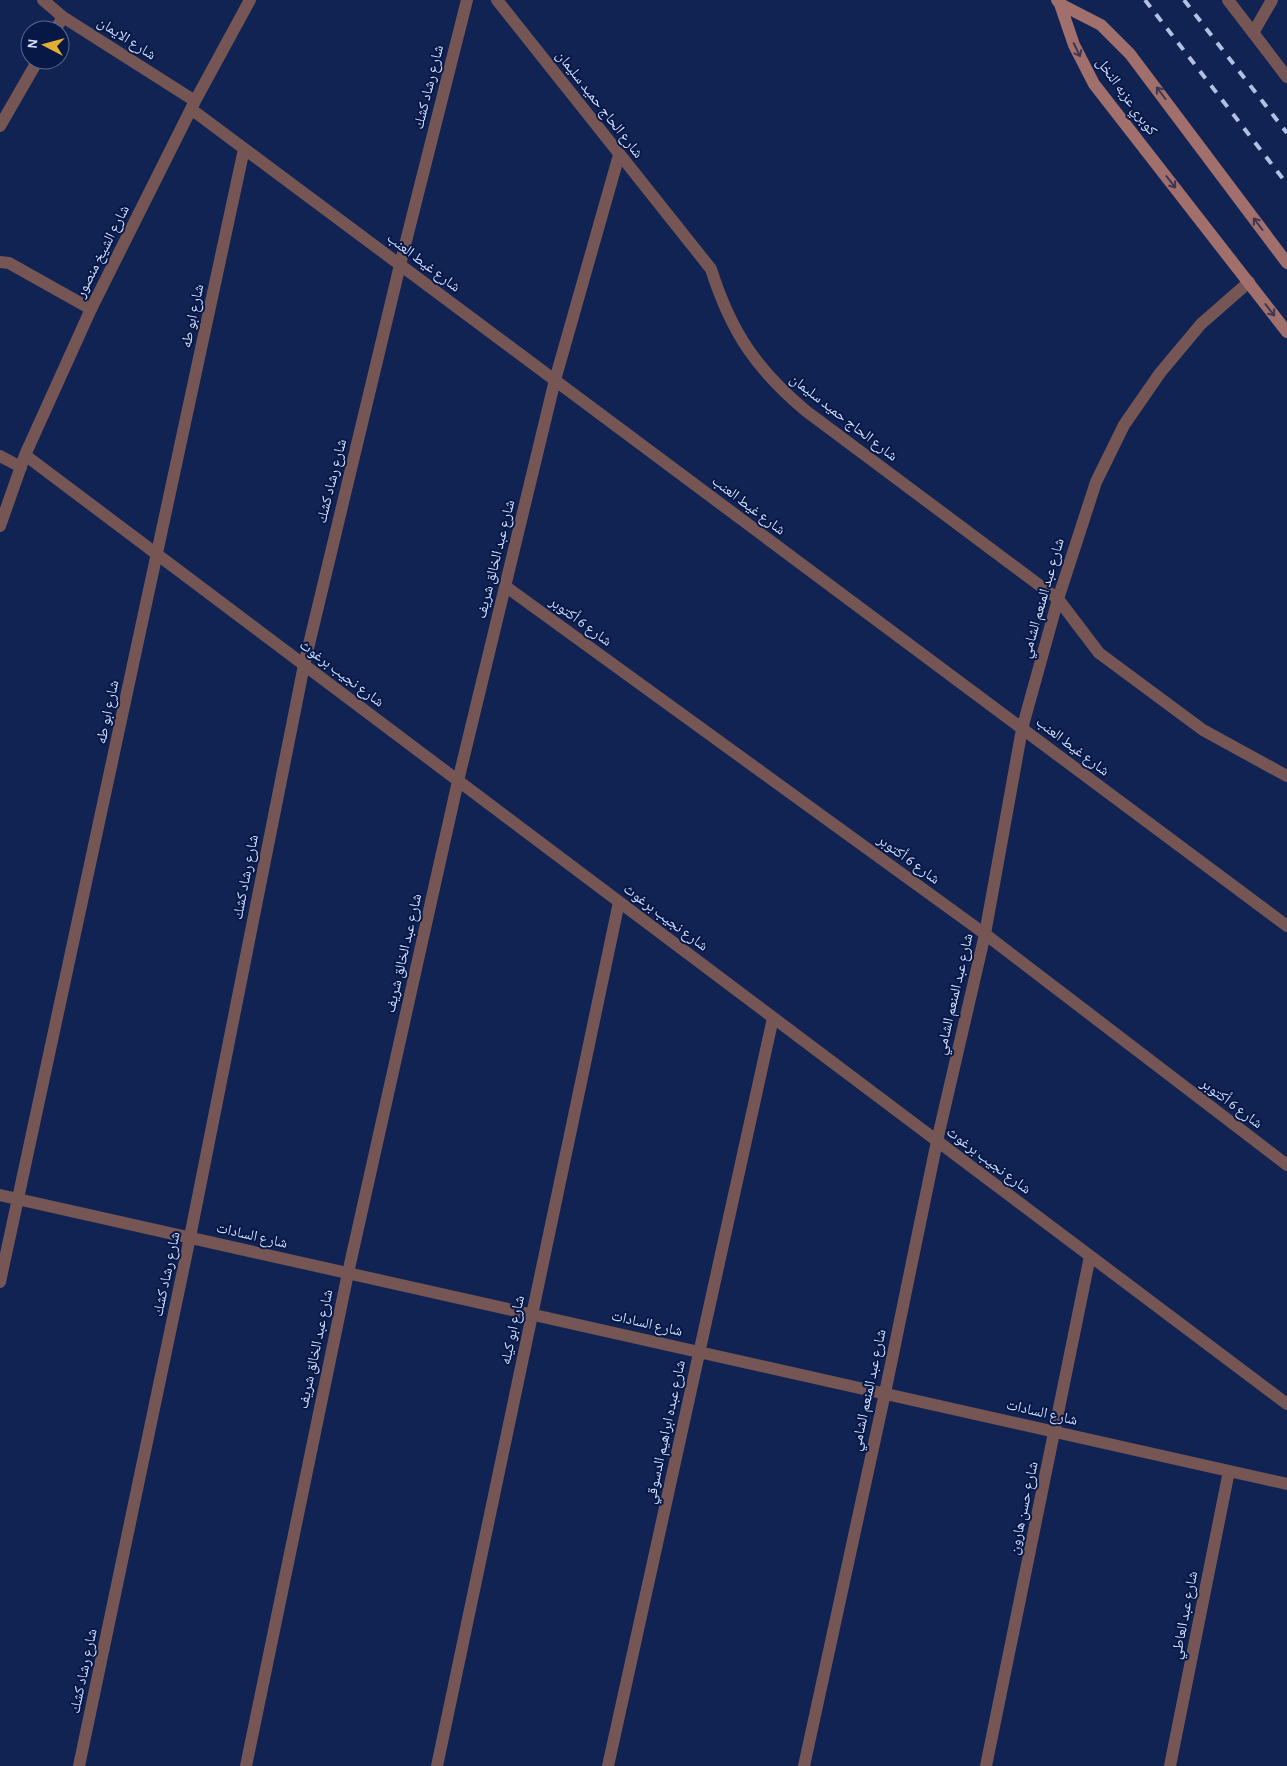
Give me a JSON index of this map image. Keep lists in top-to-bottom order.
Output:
{
  "streets": {
    "main road": ["كوبري عزبه النخل"],
    "street": [
      "شارع الايمان",
      "شارع رشاد كشك",
      "شارع الحاج حميد سليمان",
      "شارع الشيخ منصور",
      "شارع غيط العنب",
      "شارع ابو طه",
      "شارع عبد الخالق شريف",
      "شارع عبد المنعم الشامي",
      "شارع 6 أكتوبر",
      "شارع نجيب برغوث",
      "شارع السادات",
      "شارع ابو كيله",
      "شارع عبده ابراهيم الدسوقي",
      "شارع حسن هارون",
      "شارع عبد العاطي"
    ]
  },
  "crossings": [
    ["شارع الايمان", "شارع الشيخ منصور"],
    ["شارع الايمان", "شارع غيط العنب"],
    ["شارع رشاد كشك", "شارع غيط العنب"],
    ["شارع رشاد كشك", "شارع نجيب برغوث"],
    ["شارع رشاد كشك", "شارع السادات"],
    ["كوبري عزبه النخل", "شارع عبد المنعم الشامي"],
    ["شارع الحاج حميد سليمان", "شارع عبد الخالق شريف"],
    ["شارع الحاج حميد سليمان", "شارع عبد المنعم الشامي"],
    ["شارع الشيخ منصور", "شارع غيط العنب"],
    ["شارع الشيخ منصور", "شارع نجيب برغوث"],
    ["شارع غيط العنب", "شارع ابو طه"],
    ["شارع غيط العنب", "شارع عبد الخالق شريف"],
    ["شارع غيط العنب", "شارع عبد المنعم الشامي"],
    ["شارع ابو طه", "شارع نجيب برغوث"],
    ["شارع ابو طه", "شارع السادات"],
    ["شارع عبد الخالق شريف", "شارع 6 أكتوبر"],
    ["شارع عبد الخالق شريف", "شارع نجيب برغوث"],
    ["شارع عبد الخالق شريف", "شارع السادات"],
    ["شارع عبد المنعم الشامي", "شارع 6 أكتوبر"],
    ["شارع عبد المنعم الشامي", "شارع نجيب برغوث"],
    ["شارع عبد المنعم الشامي", "شارع السادات"],
    ["شارع نجيب برغوث", "شارع ابو كيله"],
    ["شارع نجيب برغوث", "شارع عبده ابراهيم الدسوقي"],
    ["شارع نجيب برغوث", "شارع حسن هارون"],
    ["شارع السادات", "شارع ابو كيله"],
    ["شارع السادات", "شارع عبده ابراهيم الدسوقي"],
    ["شارع السادات", "شارع حسن هارون"],
    ["شارع السادات", "شارع عبد العاطي"]
  ],
  "north": "left"
}
